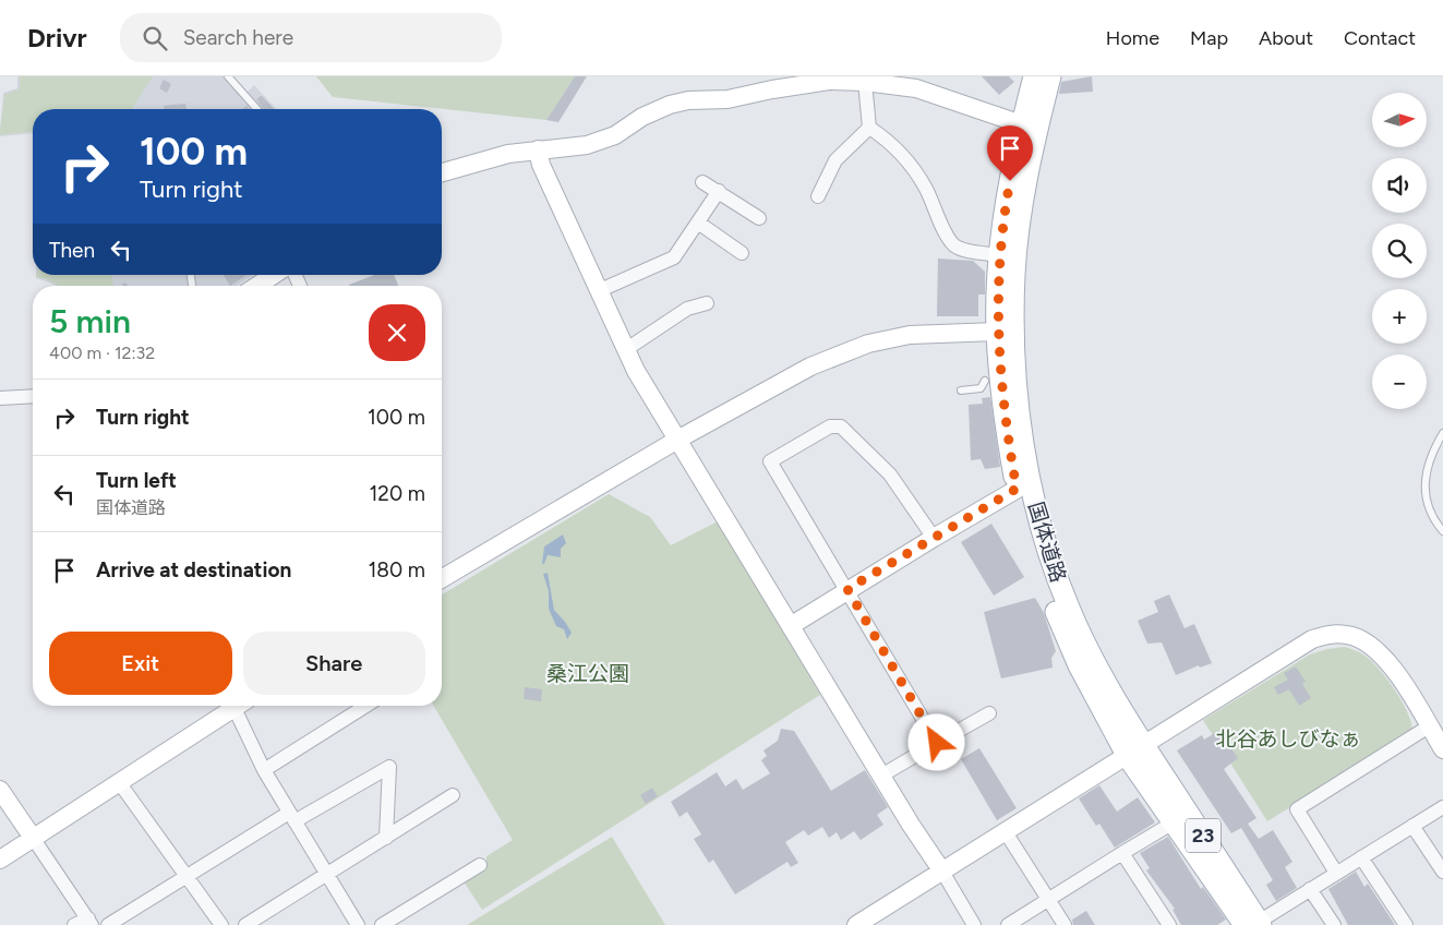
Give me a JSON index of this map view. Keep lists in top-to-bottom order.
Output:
{
  "streets": {
    "main road": ["国体道路", "23"]
  },
  "parks": ["桑江公園", "北谷あしびなぁ"],
  "north": "right",
  "page": {
    "header": "Drivr",
    "search": "Search here",
    "nav": [
      "Home",
      "Map",
      "About",
      "Contact"
    ],
    "map_buttons": ["+", "−"],
    "turn": ["100 m", "Turn right"],
    "then": "Then",
    "heading": ["5 min", "400 m · 12:32"],
    "list": [
      {
        "name": "Turn right",
        "value": "100 m"
      },
      {
        "name": "Turn left",
        "note": "国体道路",
        "value": "120 m"
      },
      {
        "name": "Arrive at destination",
        "value": "180 m"
      }
    ],
    "buttons": ["Exit", "Share"]
  }
}
